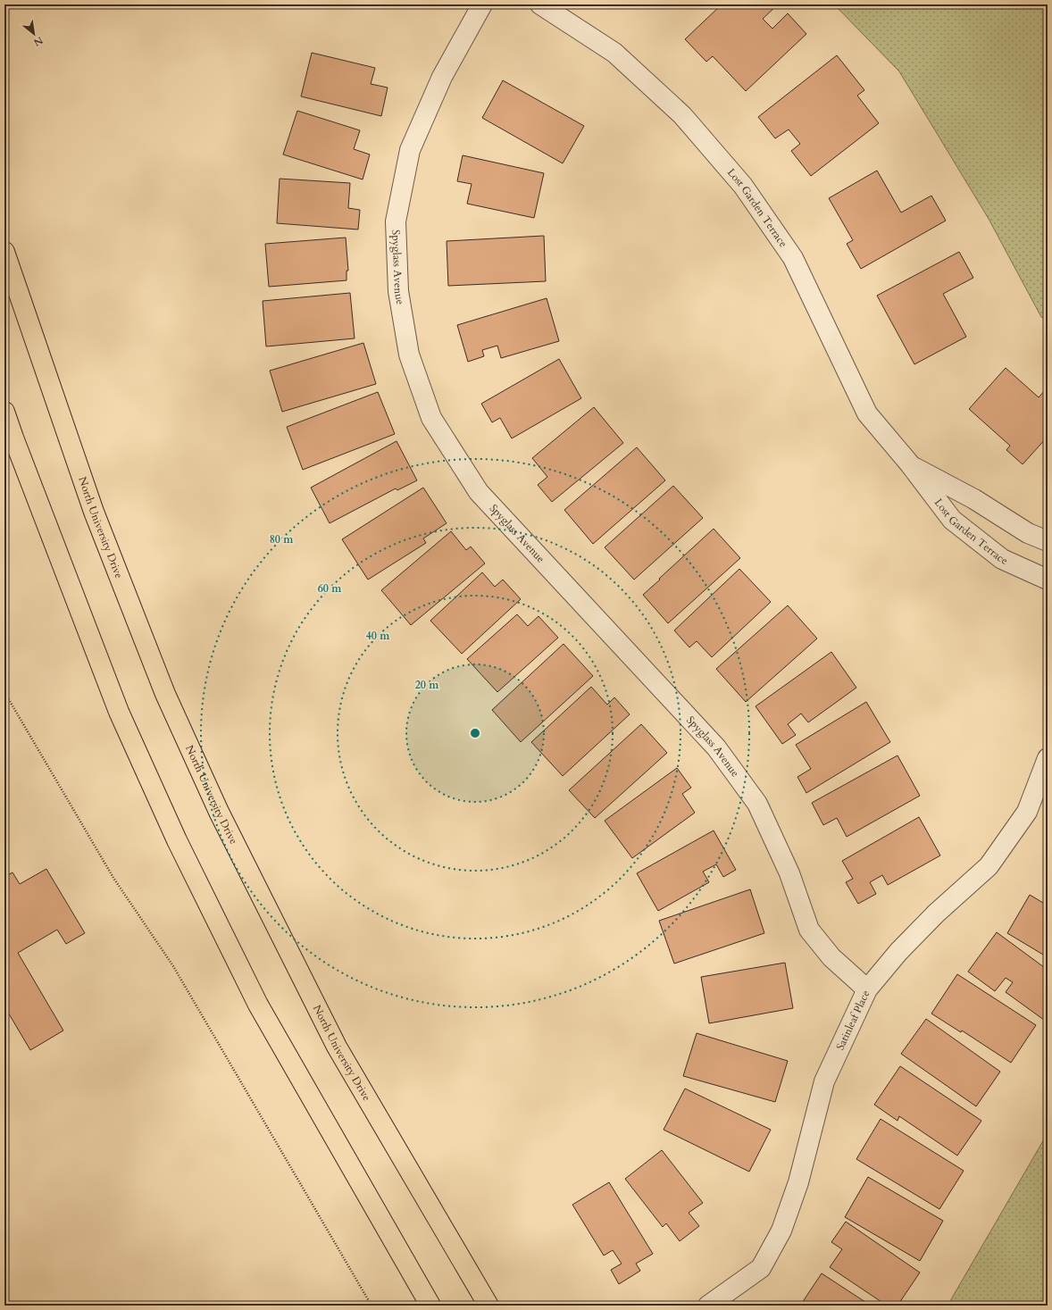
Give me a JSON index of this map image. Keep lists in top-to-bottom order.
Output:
{
  "streets": {
    "main road": ["North University Drive"],
    "street": ["Lost Garden Terrace", "Spyglass Avenue", "Satinleaf Place"]
  },
  "crossings": [
    ["Spyglass Avenue", "Satinleaf Place"]
  ],
  "north": "bottom right",
  "rings": [
    "80 m",
    "60 m",
    "40 m",
    "20 m"
  ]
}
